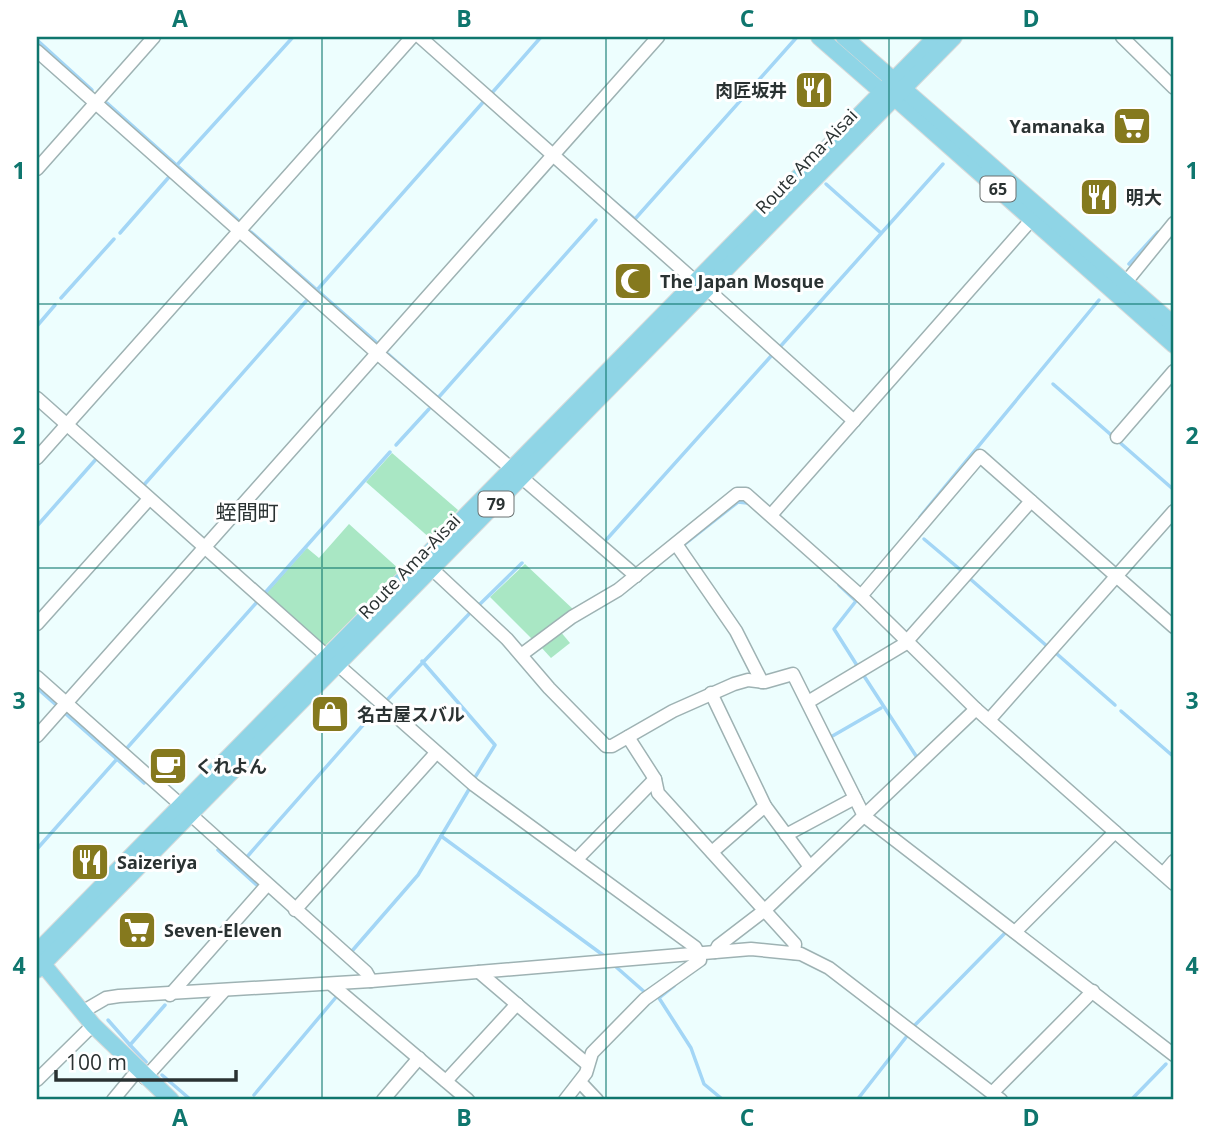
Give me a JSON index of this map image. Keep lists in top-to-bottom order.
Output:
{
  "streets": {
    "main road": ["Route Ama-Aisai", "65", "79"]
  },
  "crossings": [
    ["Route Ama-Aisai", "65"]
  ],
  "districts": ["蛭間町"],
  "places": {
    "restaurant": ["肉匠坂井", "明大", "Saizeriya"],
    "supermarket": ["Yamanaka", "Seven-Eleven"],
    "mosque": ["The Japan Mosque"],
    "shop": ["名古屋スバル"],
    "cafe": ["くれよん"]
  },
  "scale_bar": "100 m",
  "grid": {
    "columns": [
      "A",
      "B",
      "C",
      "D"
    ],
    "rows": [
      "1",
      "2",
      "3",
      "4"
    ]
  }
}
